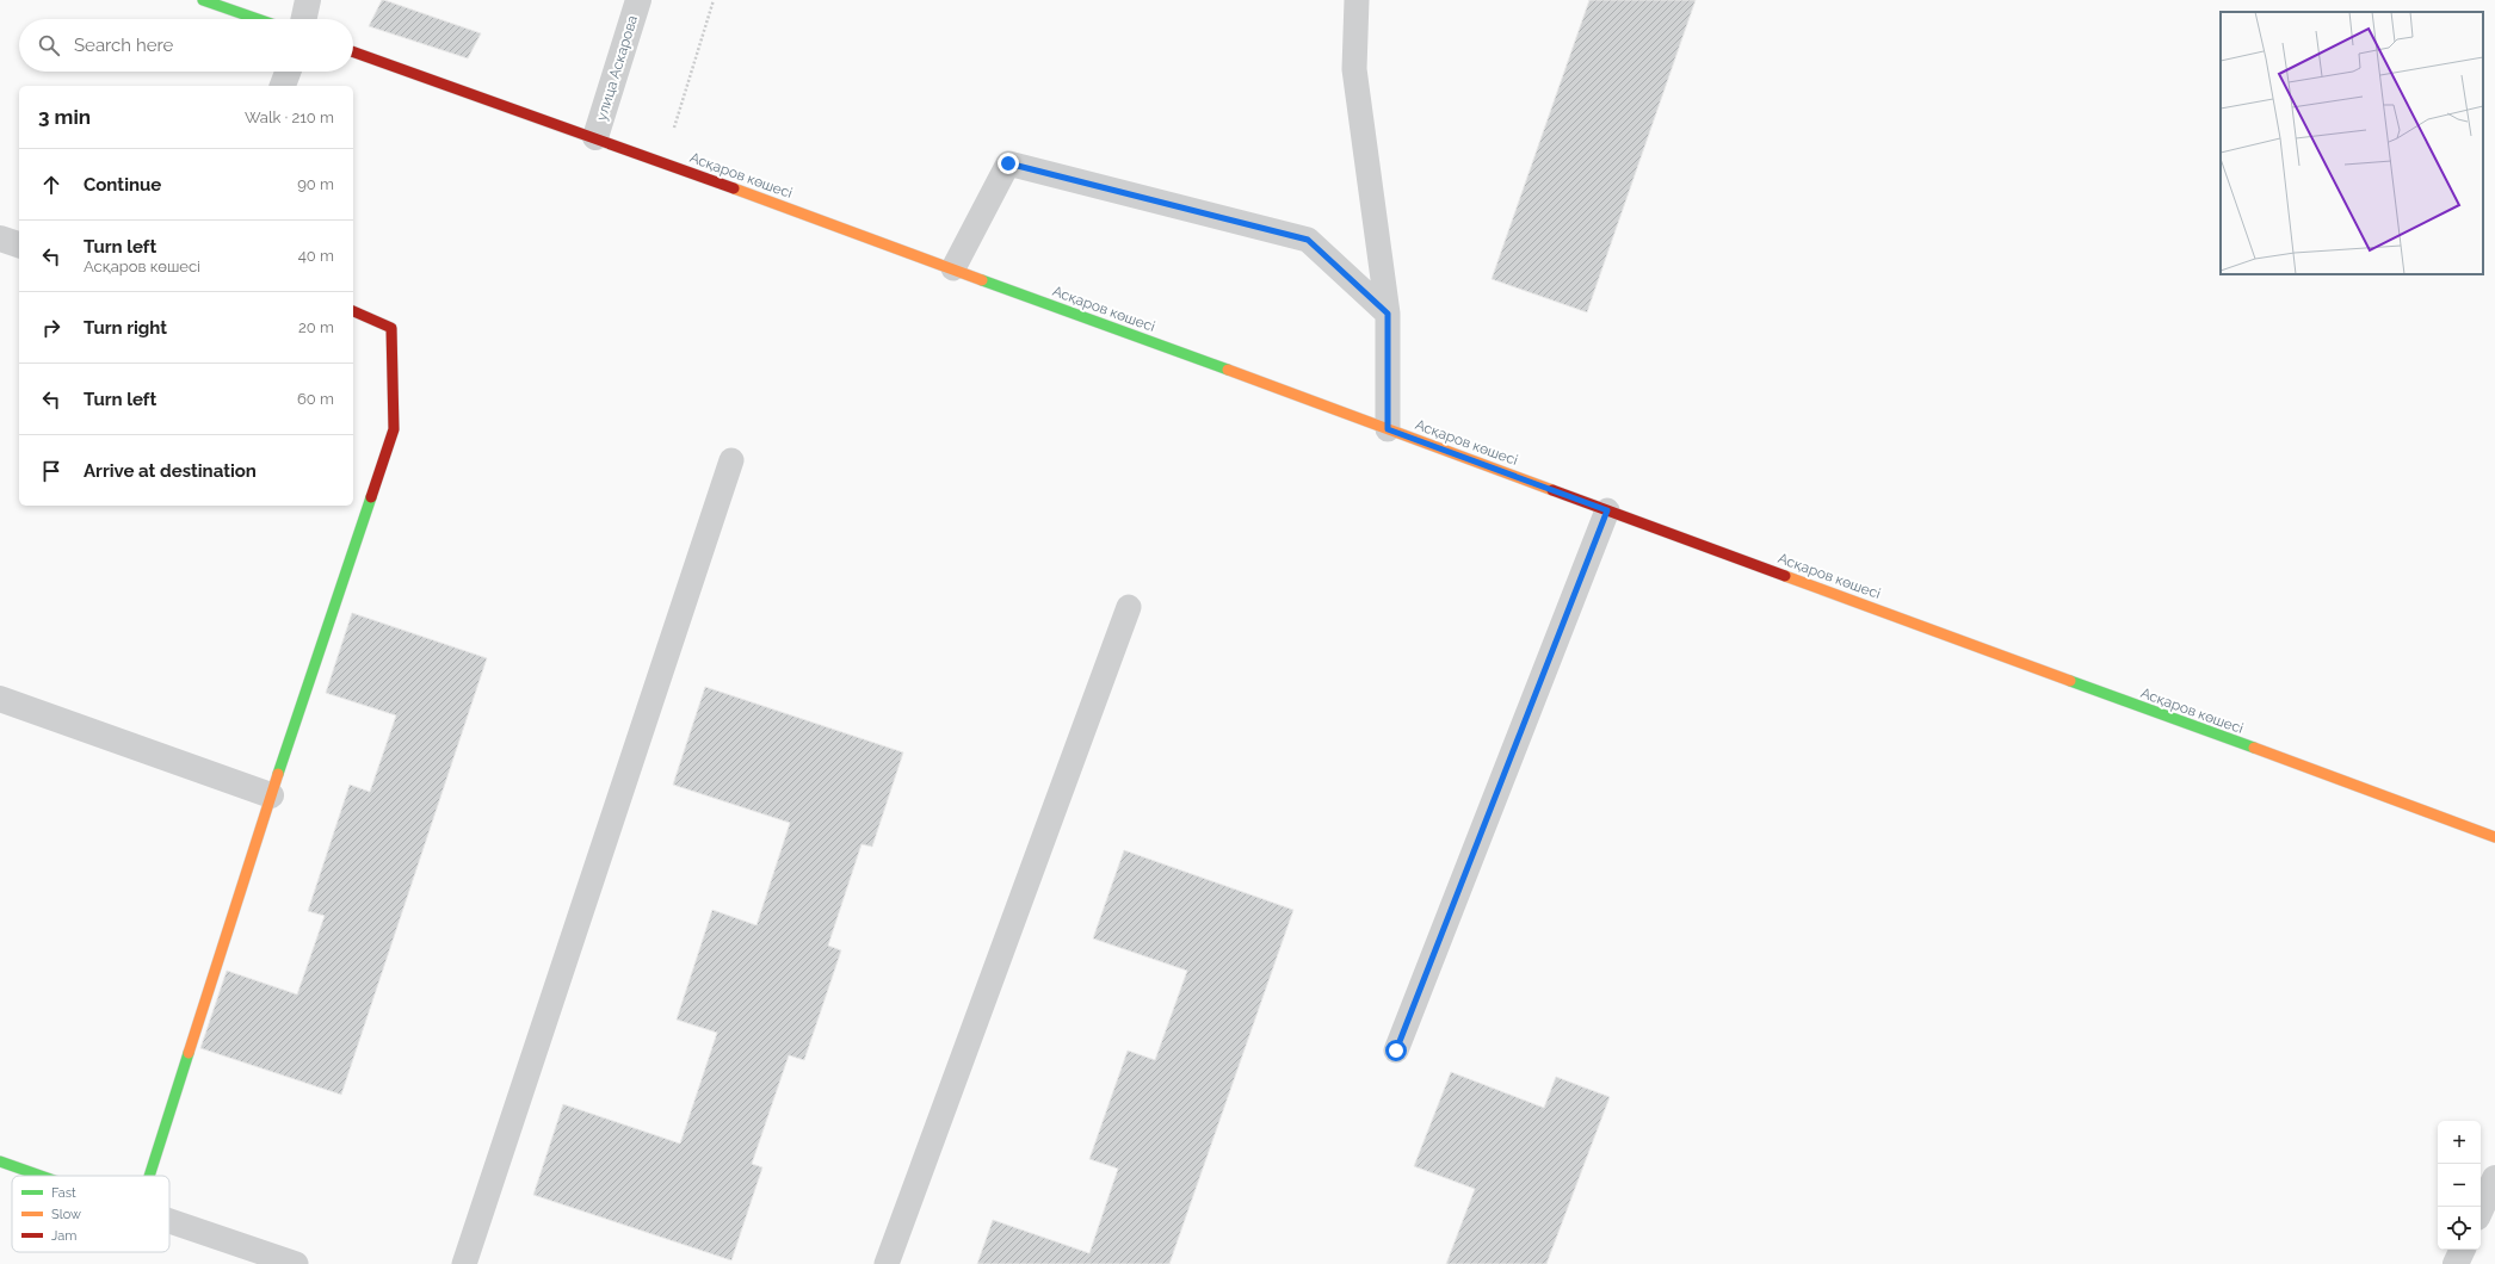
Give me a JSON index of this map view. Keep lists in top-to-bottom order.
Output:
{
  "streets": {
    "main road": ["Асқаров көшесі"],
    "street": ["улица Аскарова"]
  },
  "crossings": [
    ["улица Аскарова", "Асқаров көшесі"]
  ],
  "legend": ["Fast", "Slow", "Jam"],
  "page": {
    "search": "Search here",
    "heading": ["3 min", "Walk · 210 m"],
    "list": [
      ["Continue", "90 m"],
      ["Turn left", "Асқаров көшесі", "40 m"],
      ["Turn right", "20 m"],
      ["Turn left", "60 m"],
      "Arrive at destination"
    ],
    "map_buttons": ["+", "−"]
  }
}
